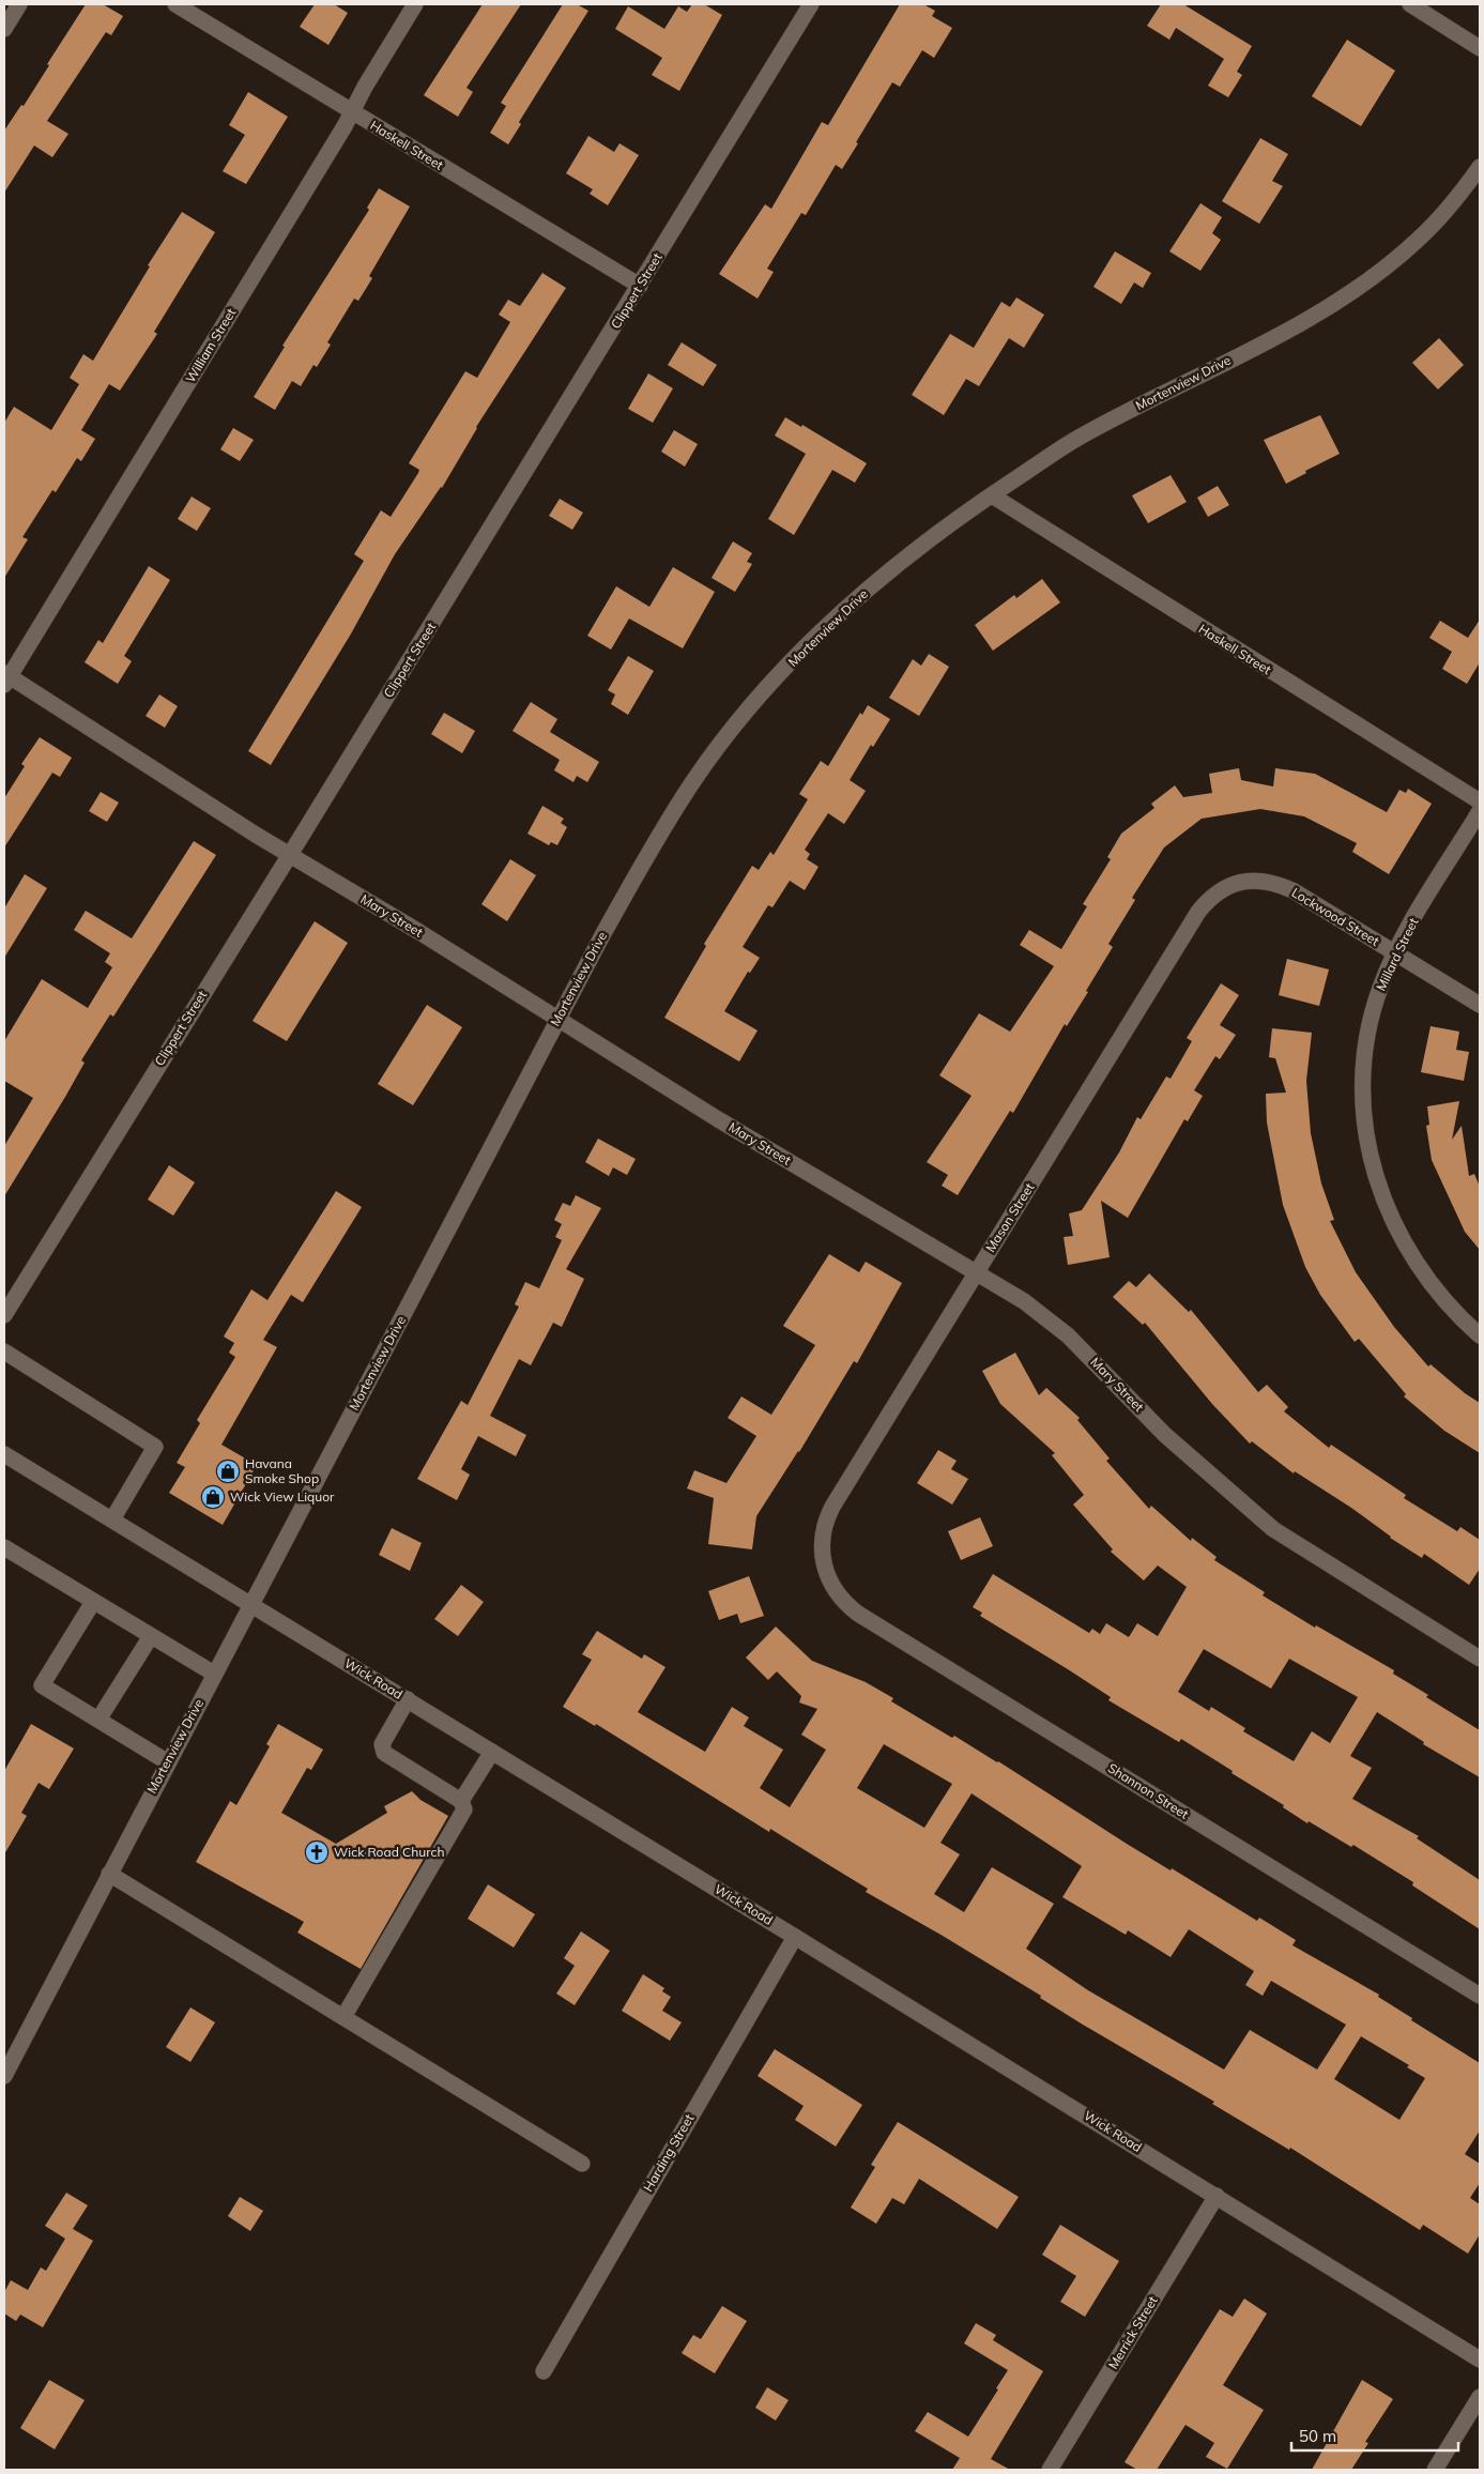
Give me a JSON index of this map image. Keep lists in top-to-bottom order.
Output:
{
  "streets": {
    "street": [
      "Haskell Street",
      "Clippert Street",
      "William Street",
      "Mortenview Drive",
      "Mary Street",
      "Lockwood Street",
      "Millard Street",
      "Mason Street",
      "Wick Road",
      "Shannon Street",
      "Harding Street",
      "Merrick Street"
    ]
  },
  "crossings": [
    ["Haskell Street", "Clippert Street"],
    ["Haskell Street", "William Street"],
    ["Haskell Street", "Mortenview Drive"],
    ["Clippert Street", "Mary Street"],
    ["William Street", "Mary Street"],
    ["Mortenview Drive", "Mary Street"],
    ["Mortenview Drive", "Wick Road"],
    ["Mary Street", "Mason Street"],
    ["Lockwood Street", "Millard Street"],
    ["Lockwood Street", "Mason Street"],
    ["Mason Street", "Shannon Street"],
    ["Wick Road", "Harding Street"],
    ["Wick Road", "Merrick Street"]
  ],
  "places": {
    "shop": ["Havana Smoke Shop", "Wick View Liquor"],
    "church": ["Wick Road Church"]
  },
  "scale_bar": "50 m"
}
